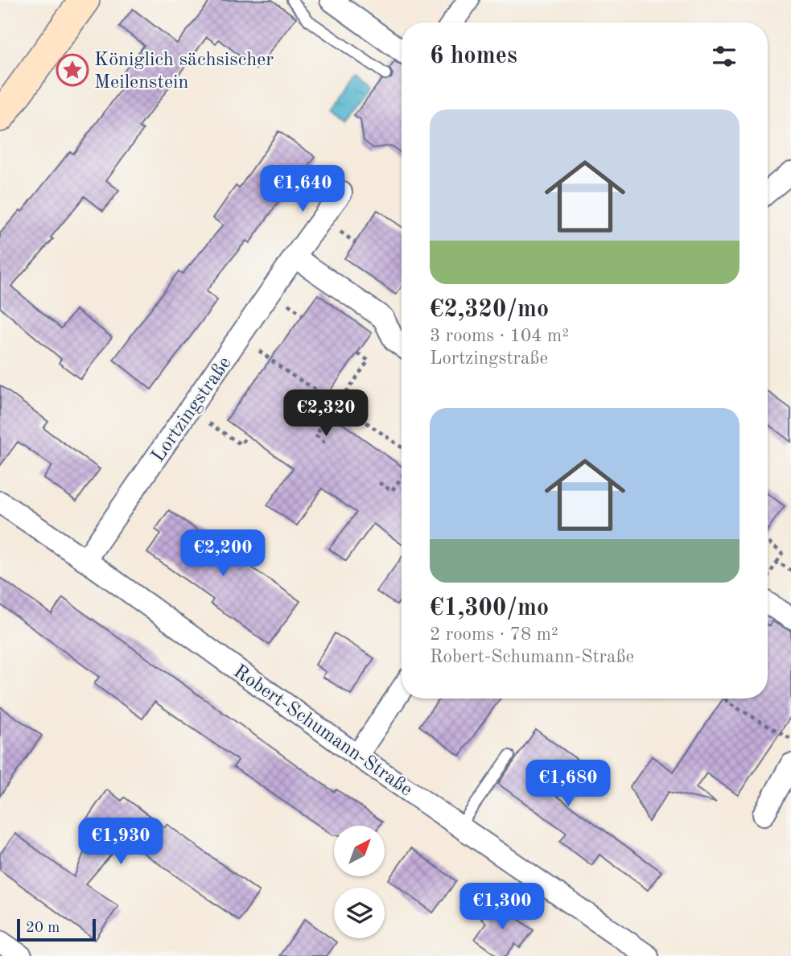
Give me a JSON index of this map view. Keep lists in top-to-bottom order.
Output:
{
  "streets": {
    "street": ["Lortzingstraße", "Robert-Schumann-Straße"]
  },
  "crossings": [
    ["Lortzingstraße", "Robert-Schumann-Straße"]
  ],
  "places": {
    "place": ["Königlich sächsischer Meilenstein"]
  },
  "scale_bar": "20 m",
  "north": "top right",
  "page": {
    "heading": "6 homes",
    "list": [
      {
        "name": "€2,320/mo",
        "note": "3 rooms · 104 m² · Lortzingstraße"
      },
      {
        "name": "€1,300/mo",
        "note": "2 rooms · 78 m² · Robert-Schumann-Straße"
      }
    ],
    "price": [
      "€1,640",
      "€2,320",
      "€2,200",
      "€1,680",
      "€1,930",
      "€1,300"
    ],
    "scale": "20 m"
  }
}
